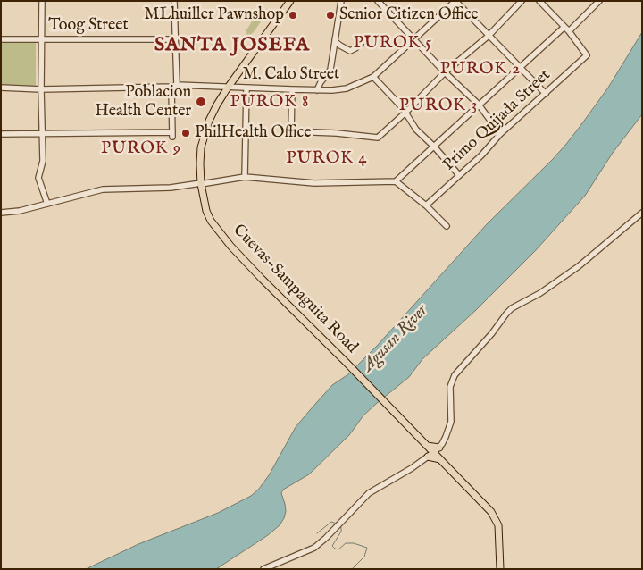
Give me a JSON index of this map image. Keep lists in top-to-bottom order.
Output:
{
  "streets": {
    "main road": ["Cuevas-Sampaguita Road"],
    "street": ["Toog Street", "M. Calo Street", "Primo Quijada Street"]
  },
  "crossings": [
    ["M. Calo Street", "Cuevas-Sampaguita Road"]
  ],
  "districts": [
    "PUROK 5",
    "SANTA JOSEFA",
    "PUROK 2",
    "PUROK 8",
    "PUROK 3",
    "PUROK 9",
    "PUROK 4"
  ],
  "water": ["Agusan River"],
  "places": [
    "MLhuiller Pawnshop",
    "Senior Citizen Office",
    "Poblacion Health Center",
    "PhilHealth Office"
  ]
}
